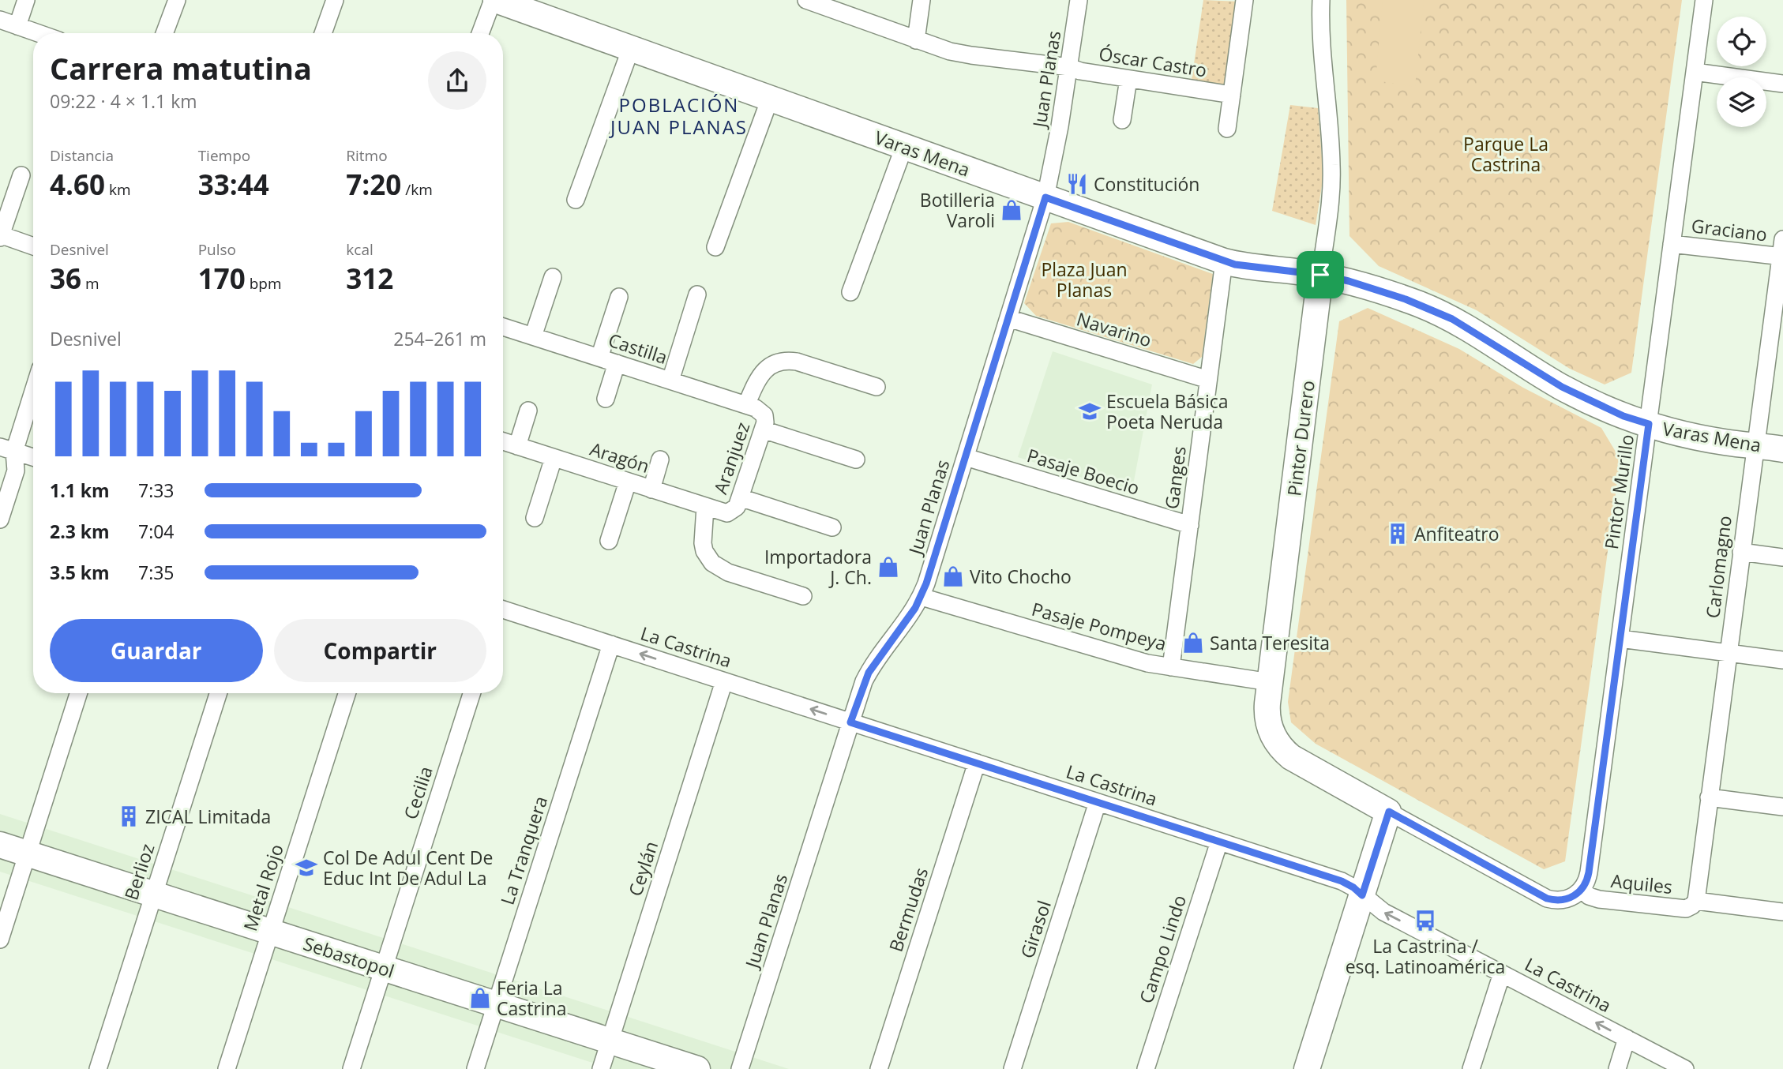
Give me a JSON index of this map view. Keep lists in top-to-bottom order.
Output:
{
  "streets": {
    "street": [
      "Óscar Castro",
      "Juan Planas",
      "Varas Mena",
      "Graciano",
      "Navarino",
      "Castilla",
      "Pintor Durero",
      "Aragón",
      "Aranjuez",
      "Pasaje Boecio",
      "Ganges",
      "Pintor Murillo",
      "Carlomagno",
      "Pasaje Pompeya",
      "La Castrina",
      "Cecilia",
      "La Tranquera",
      "Ceylán",
      "Berlioz",
      "Aquiles",
      "Metal Rojo",
      "Bermudas",
      "Girasol",
      "Campo Lindo",
      "Sebastopol"
    ]
  },
  "crossings": [
    ["Óscar Castro", "Juan Planas"],
    ["Juan Planas", "Varas Mena"],
    ["Juan Planas", "Navarino"],
    ["Juan Planas", "Pasaje Boecio"],
    ["Juan Planas", "Pasaje Pompeya"],
    ["Juan Planas", "La Castrina"],
    ["Varas Mena", "Pintor Durero"],
    ["Varas Mena", "Ganges"],
    ["Varas Mena", "Pintor Murillo"],
    ["Varas Mena", "Carlomagno"],
    ["Graciano", "Pintor Murillo"],
    ["Graciano", "Carlomagno"],
    ["Navarino", "Ganges"],
    ["Castilla", "Aranjuez"],
    ["Pintor Durero", "Pasaje Pompeya"],
    ["Aragón", "Aranjuez"],
    ["Pasaje Boecio", "Ganges"],
    ["Ganges", "Pasaje Pompeya"],
    ["Pintor Murillo", "Aquiles"],
    ["Carlomagno", "Aquiles"],
    ["La Castrina", "La Tranquera"],
    ["La Castrina", "Ceylán"],
    ["La Castrina", "Bermudas"],
    ["La Castrina", "Girasol"],
    ["La Castrina", "Campo Lindo"],
    ["Cecilia", "Sebastopol"],
    ["La Tranquera", "Sebastopol"],
    ["Ceylán", "Sebastopol"],
    ["Berlioz", "Sebastopol"],
    ["Metal Rojo", "Sebastopol"]
  ],
  "districts": ["POBLACIÓN JUAN PLANAS"],
  "parks": ["Parque La Castrina", "Plaza Juan Planas"],
  "places": {
    "restaurant": ["Constitución"],
    "shop": [
      "Botilleria Varoli",
      "Importadora J. Ch.",
      "Vito Chocho",
      "Santa Teresita",
      "Feria La Castrina"
    ],
    "school or university": ["Escuela Básica Poeta Neruda", "Col De Adul Cent De Educ Int De Adul La"],
    "building": ["Anfiteatro", "ZICAL Limitada"],
    "bus stop": ["La Castrina / esq. Latinoamérica"]
  },
  "page": {
    "heading": ["Carrera matutina", "09:22 · 4 × 1.1 km"],
    "stats": [
      ["Distancia", "4.60 km"],
      ["Tiempo", "33:44"],
      ["Ritmo", "7:20 /km"],
      ["Desnivel", "36 m"],
      ["Pulso", "170 bpm"],
      ["kcal", "312"]
    ],
    "chart": ["Desnivel", "254–261 m"],
    "list": [
      {
        "name": "1.1 km",
        "note": "7:33"
      },
      {
        "name": "2.3 km",
        "note": "7:04"
      },
      {
        "name": "3.5 km",
        "note": "7:35"
      }
    ],
    "buttons": ["Guardar", "Compartir"]
  }
}
